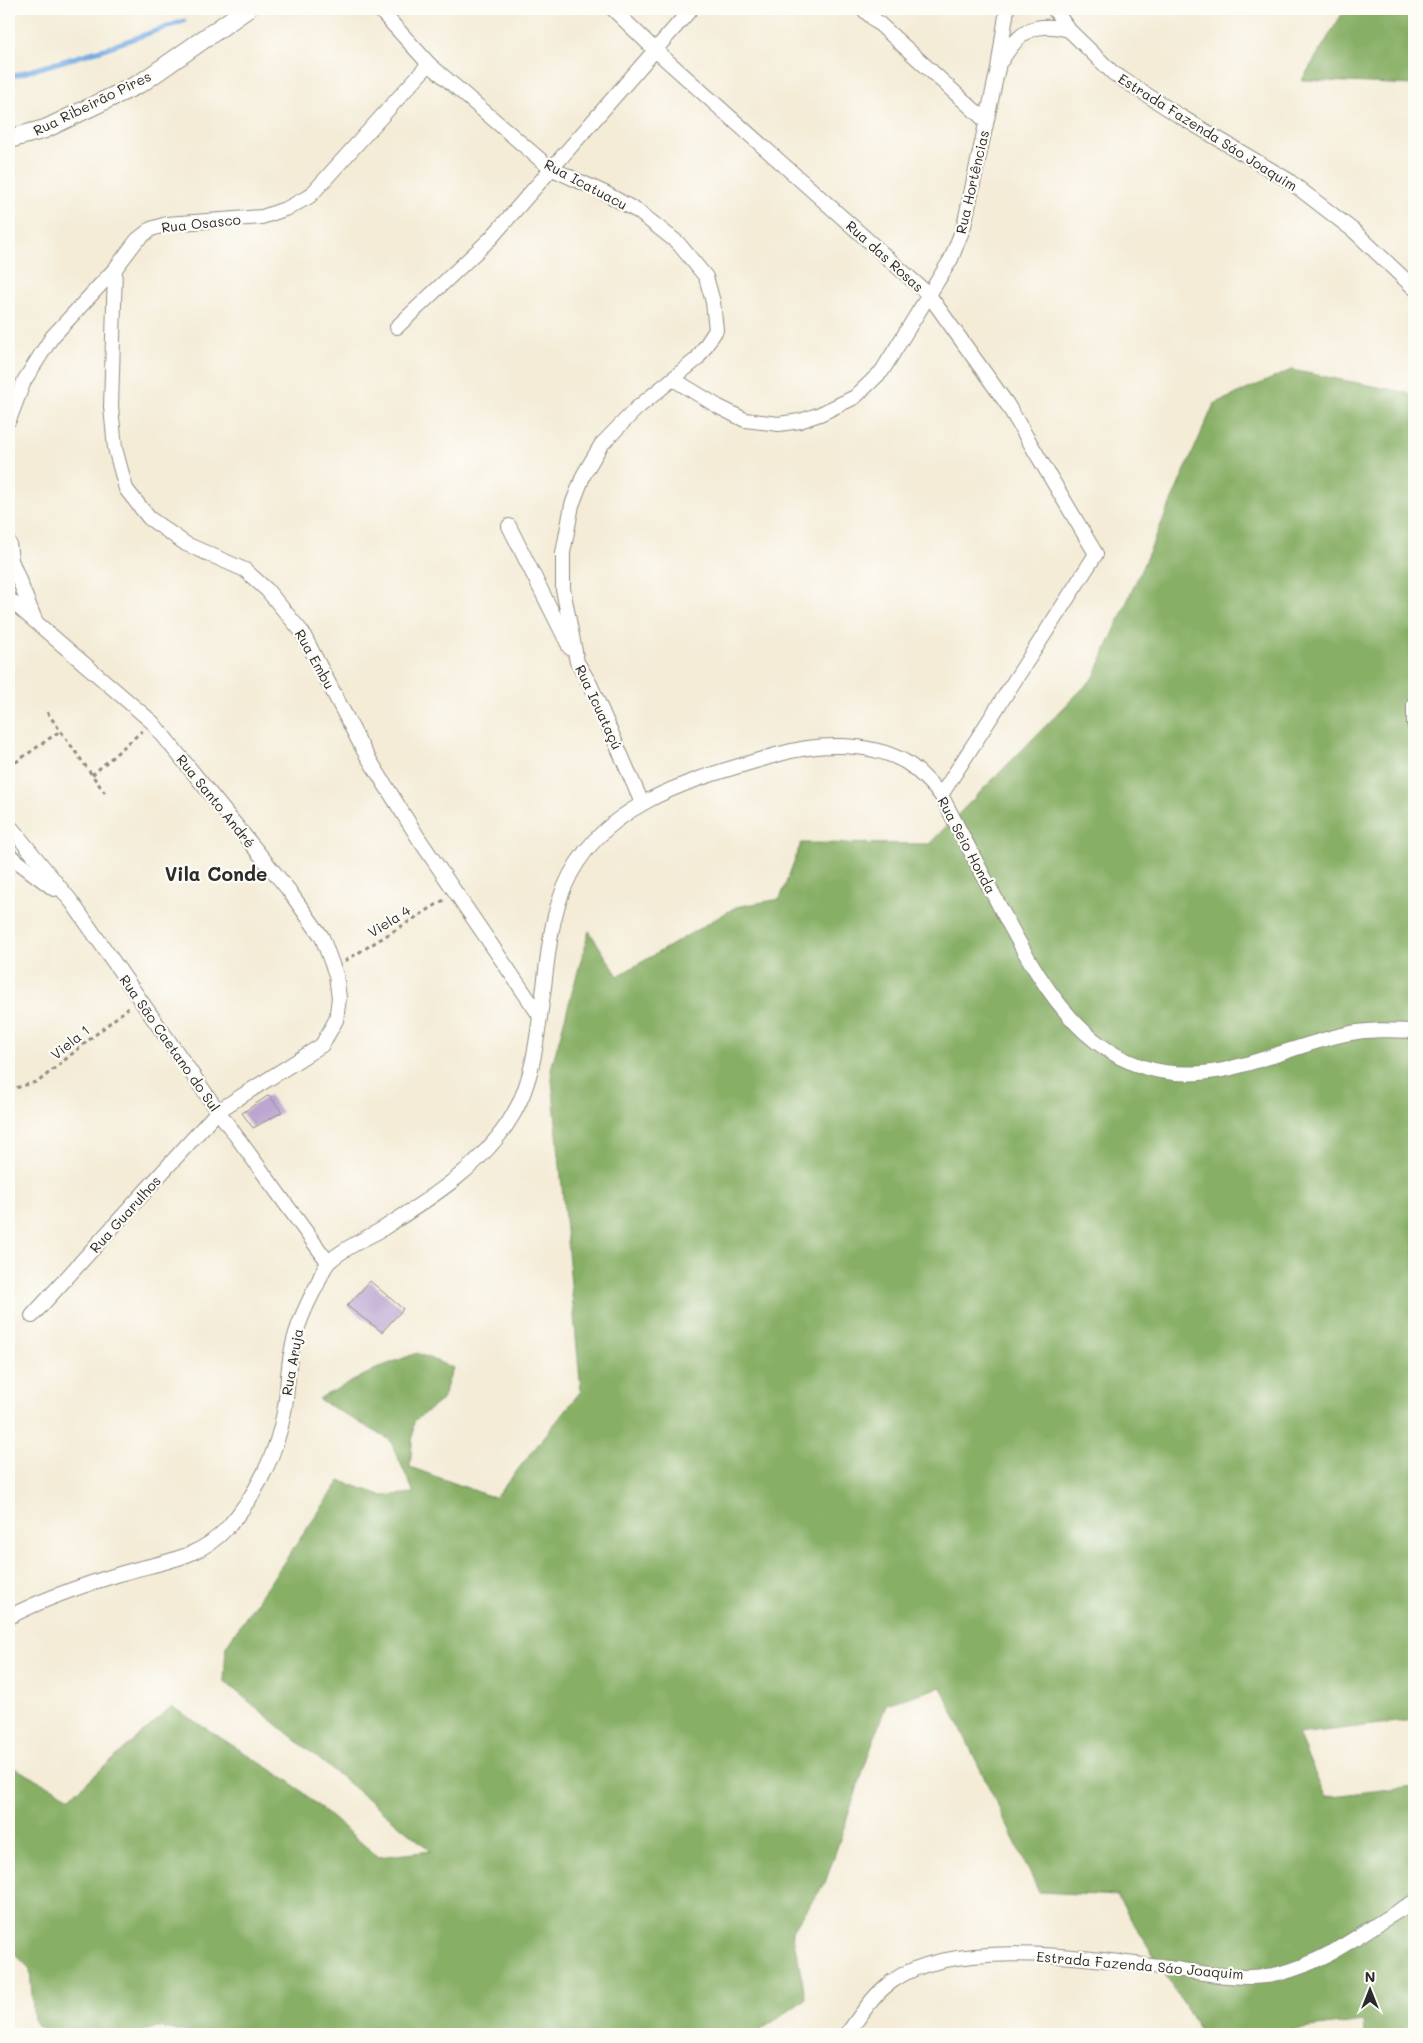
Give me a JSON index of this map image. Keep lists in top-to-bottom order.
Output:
{
  "streets": {
    "street": [
      "Rua Ribeirão Pires",
      "Estrada Fazenda Sáo Joaquim",
      "Rua Hortências",
      "Rua Icatuacu",
      "Rua Osasco",
      "Rua das Rosas",
      "Rua Embu",
      "Rua Icuataçú",
      "Rua Santo André",
      "Rua Seio Honda",
      "Rua São Caetano do Sul",
      "Rua Guarulhos",
      "Rua Aruja"
    ],
    "path": ["Viela 4", "Viela 1"]
  },
  "crossings": [
    ["Rua Hortências", "Rua Icatuacu"],
    ["Rua Hortências", "Rua das Rosas"],
    ["Rua Hortências", "Rua Icuataçú"],
    ["Rua Icatuacu", "Rua Osasco"],
    ["Rua Icatuacu", "Rua Icuataçú"],
    ["Rua Osasco", "Rua Embu"],
    ["Rua das Rosas", "Rua Seio Honda"],
    ["Rua Embu", "Rua Seio Honda"],
    ["Rua Embu", "Viela 4"],
    ["Rua Icuataçú", "Rua Seio Honda"],
    ["Rua Santo André", "Viela 4"],
    ["Rua Santo André", "Rua São Caetano do Sul"],
    ["Rua Santo André", "Rua Guarulhos"],
    ["Viela 1", "Rua São Caetano do Sul"],
    ["Rua São Caetano do Sul", "Rua Guarulhos"],
    ["Rua São Caetano do Sul", "Rua Aruja"]
  ],
  "districts": ["Vila Conde"],
  "north": "top"
}
